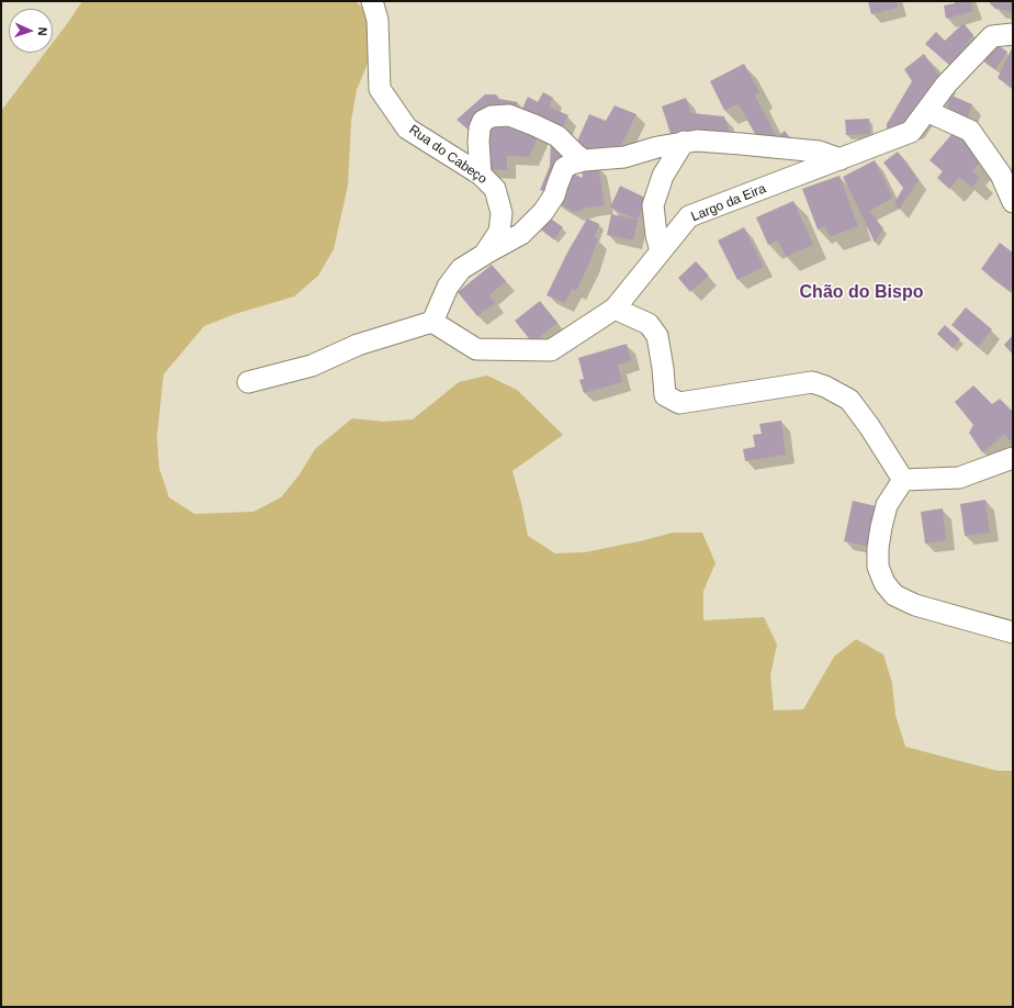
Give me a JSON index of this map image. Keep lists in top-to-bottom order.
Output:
{
  "streets": {
    "street": ["Rua do Cabeço", "Largo da Eira"]
  },
  "districts": ["Chão do Bispo"],
  "north": "right"
}
